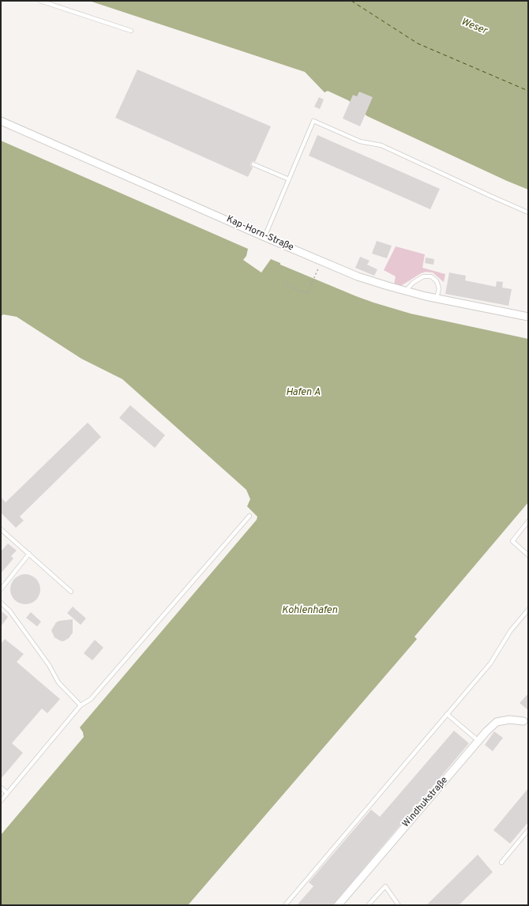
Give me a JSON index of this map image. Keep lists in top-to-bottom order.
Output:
{
  "streets": {
    "street": ["Kap-Horn-Straße", "Windhukstraße"]
  },
  "water": ["Weser", "Hafen A", "Kohlenhafen"]
}
